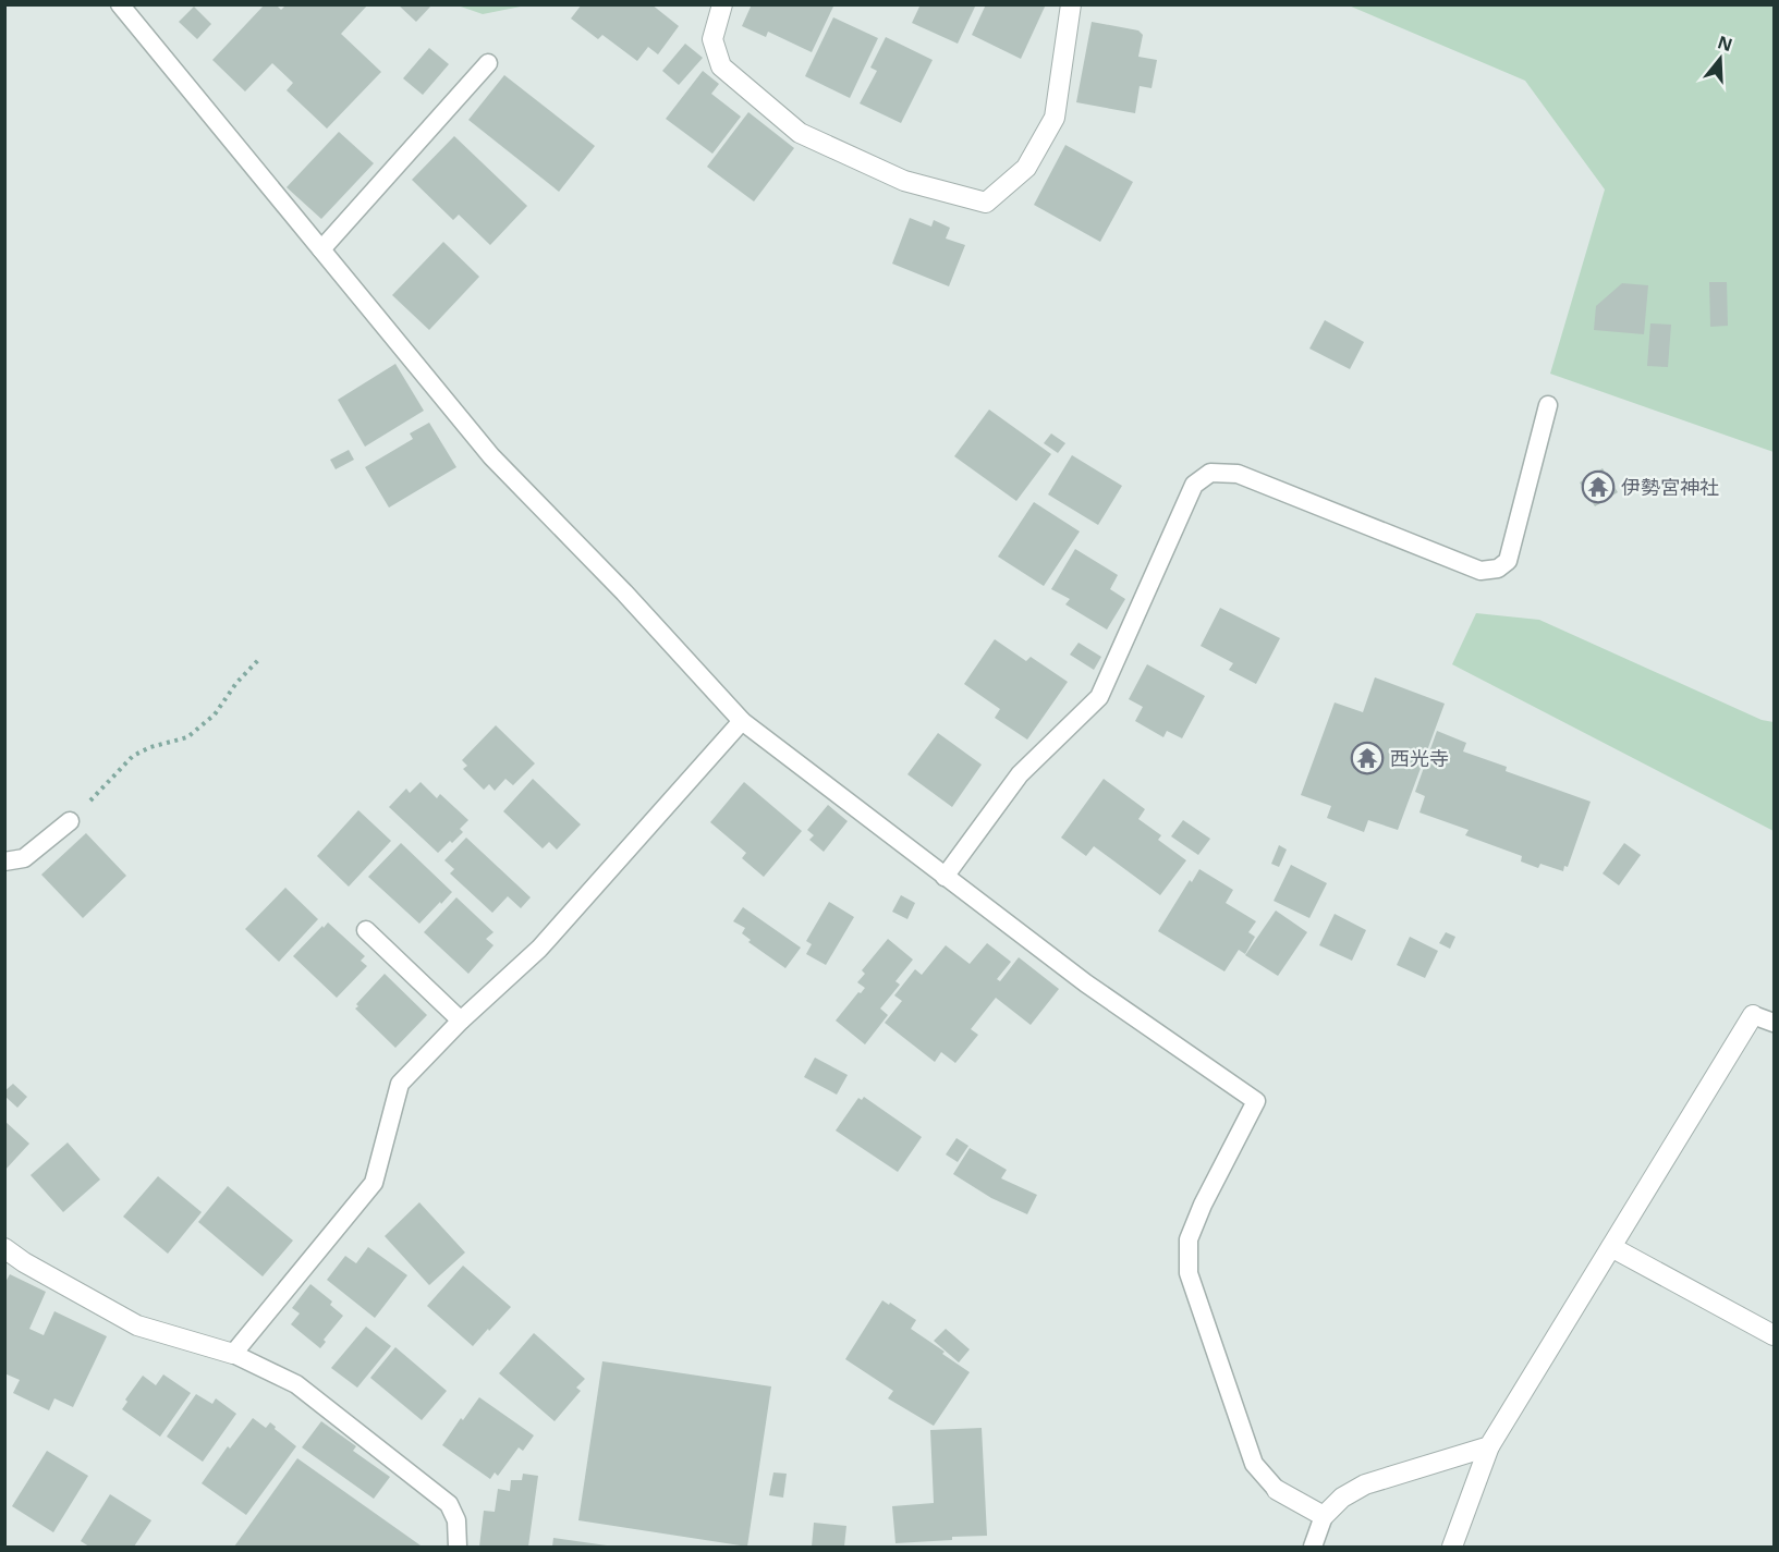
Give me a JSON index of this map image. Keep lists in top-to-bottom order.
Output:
{
  "places": {
    "temple": ["伊勢宮神社", "西光寺"]
  },
  "north": "top"
}
